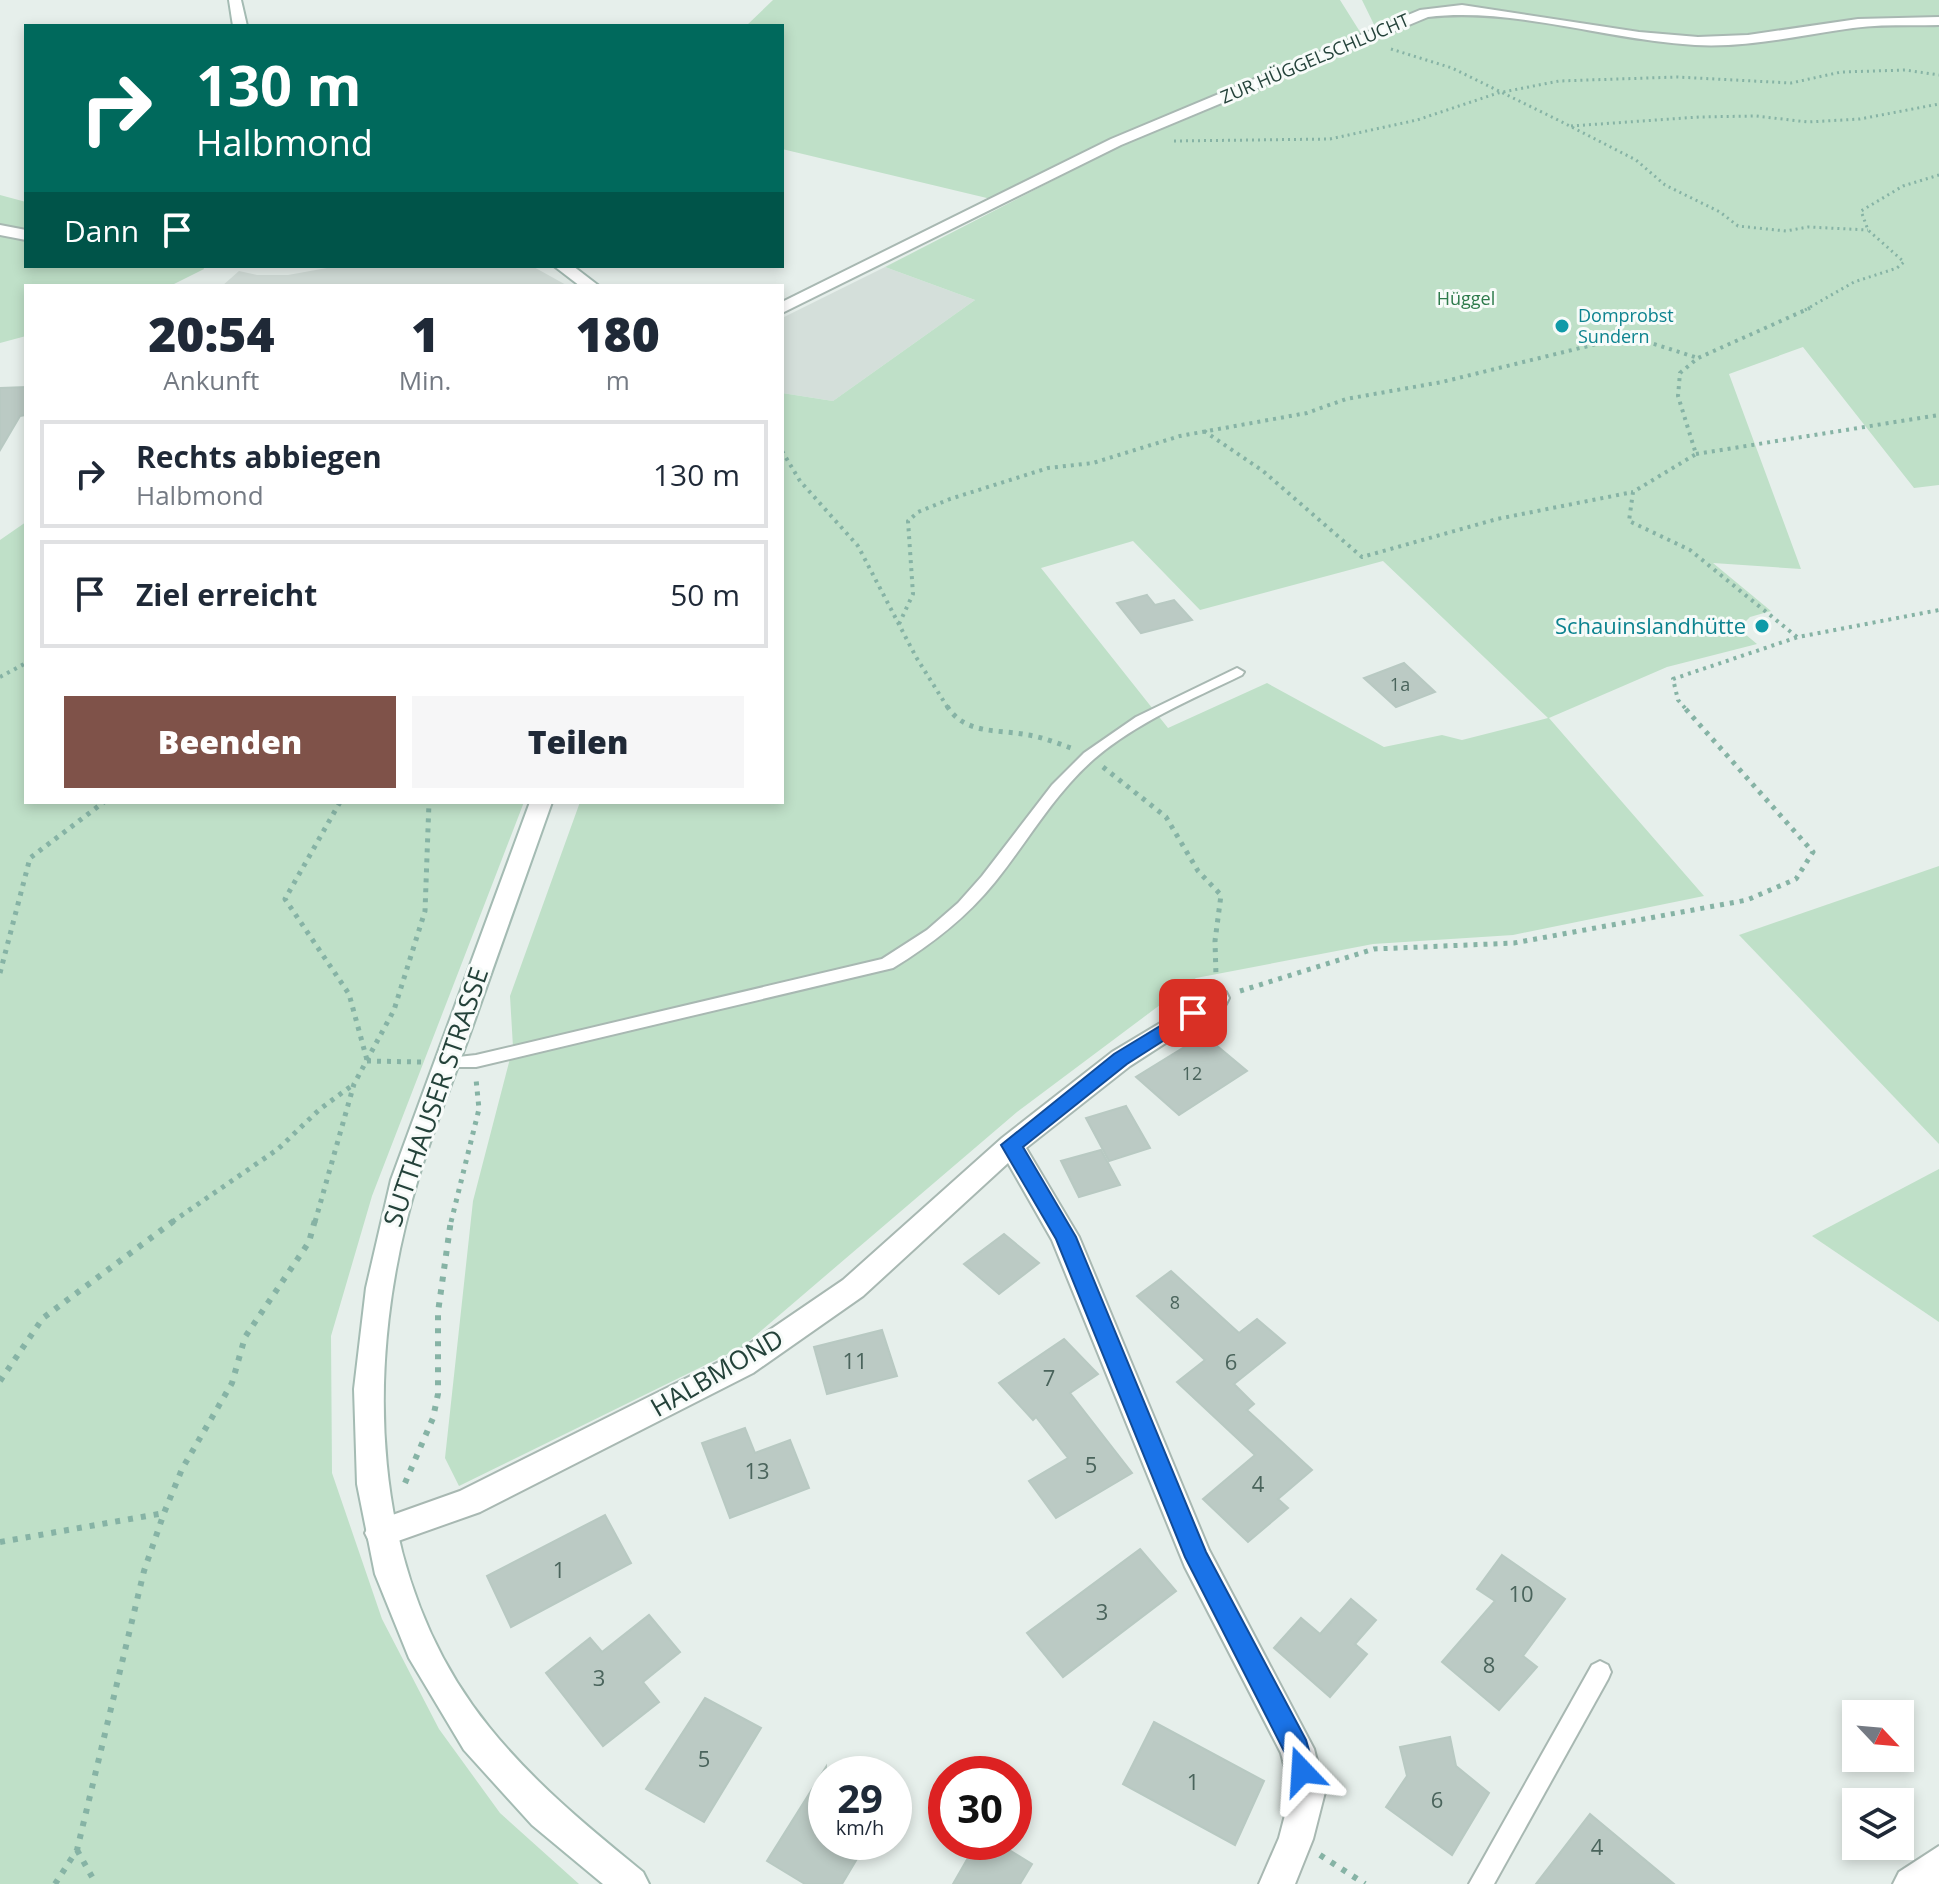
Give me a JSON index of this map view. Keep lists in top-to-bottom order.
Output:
{
  "streets": {
    "street": ["ZUR HÜGGELSCHLUCHT", "SUTTHAUSER STRASSE", "HALBMOND"]
  },
  "crossings": [
    ["SUTTHAUSER STRASSE", "HALBMOND"]
  ],
  "parks": ["Hüggel"],
  "places": ["Domprobst Sundern", "Schauinslandhütte"],
  "house_numbers": [
    "1a",
    "12",
    "8",
    "11",
    "6",
    "7",
    "5",
    "13",
    "4",
    "1",
    "10",
    "3",
    "8",
    "3",
    "5",
    "1",
    "6",
    "4"
  ],
  "north": "bottom right",
  "page": {
    "turn": ["130 m", "Halbmond"],
    "then": "Dann",
    "eta": [
      "20:54",
      "Ankunft",
      "1",
      "Min.",
      "180",
      "m"
    ],
    "list": [
      {
        "name": "Rechts abbiegen",
        "note": "Halbmond",
        "value": "130 m"
      },
      {
        "name": "Ziel erreicht",
        "value": "50 m"
      }
    ],
    "buttons": ["Beenden", "Teilen"],
    "speed": "29 km/h",
    "limit": "30"
  }
}
